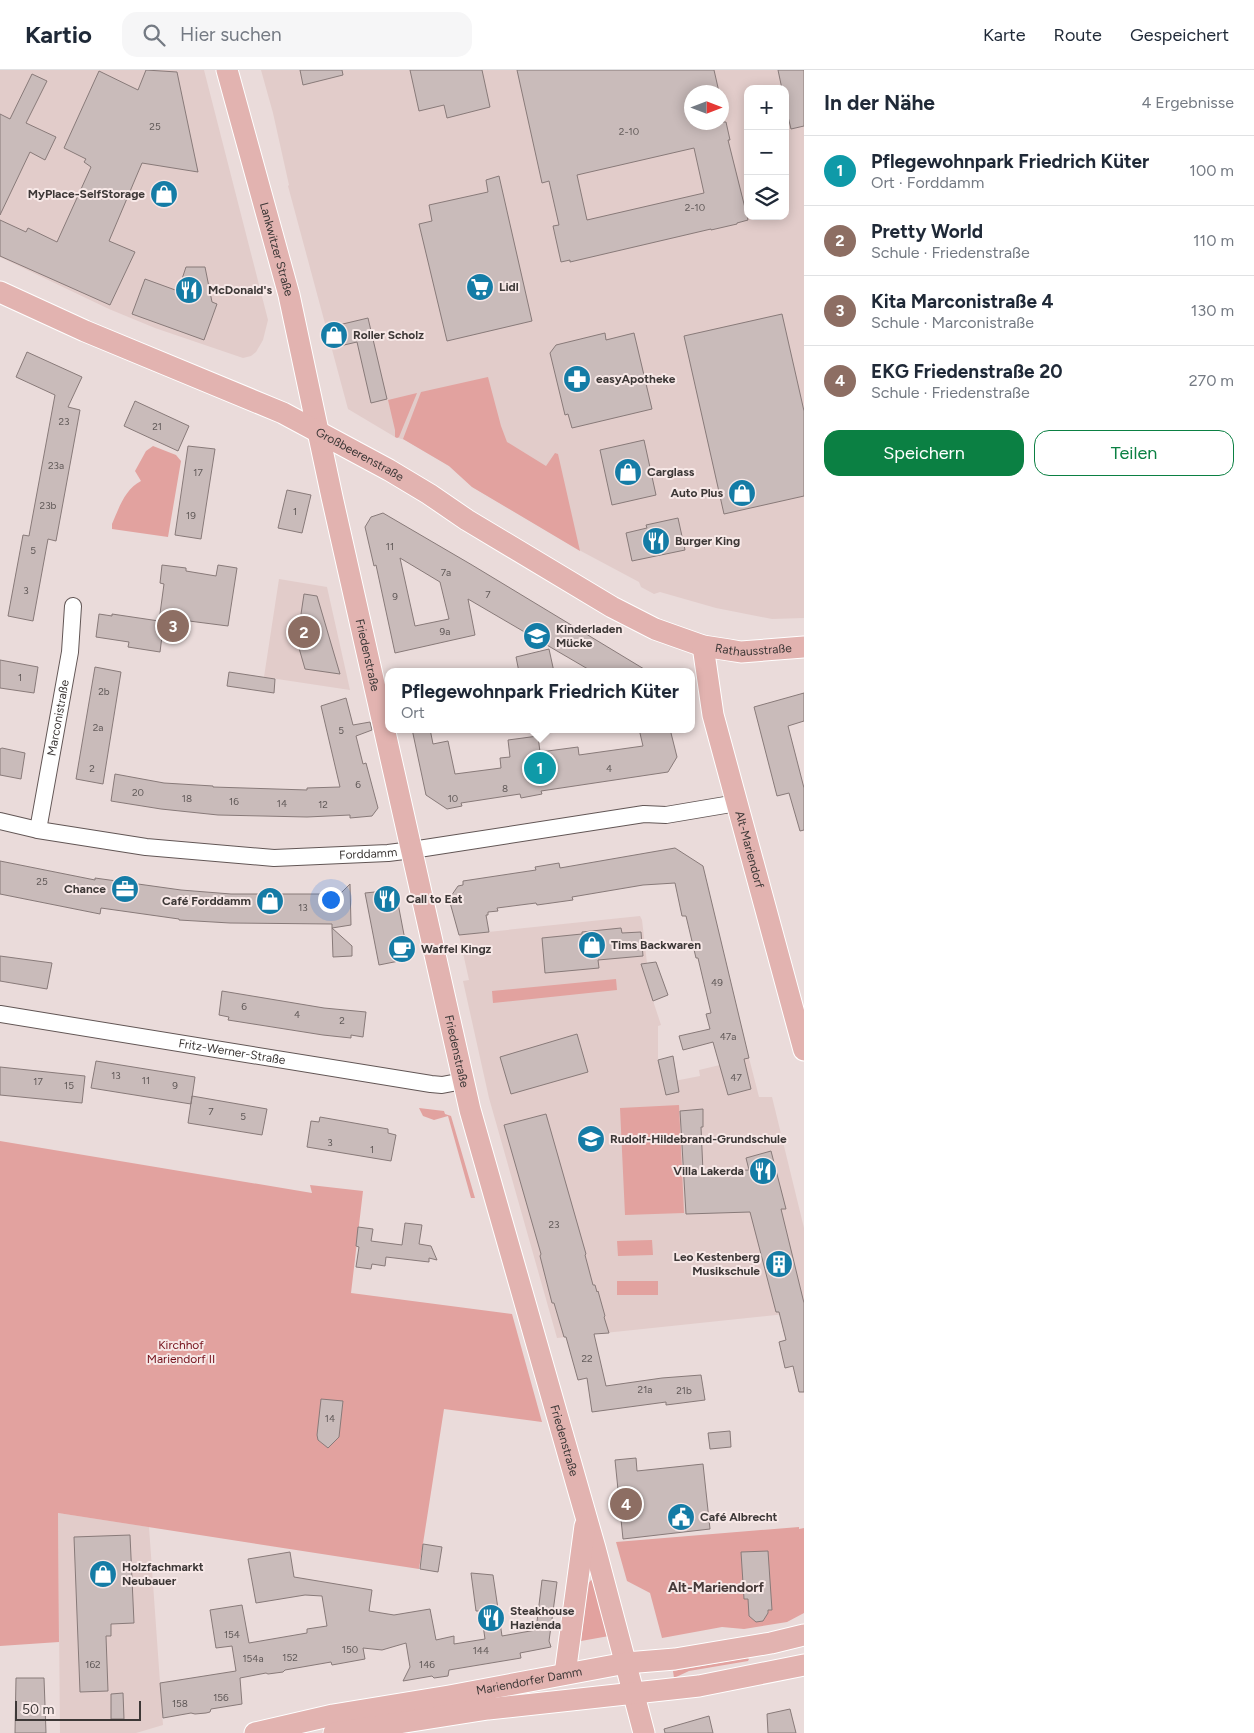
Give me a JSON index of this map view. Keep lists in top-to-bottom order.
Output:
{
  "streets": {
    "main road": [
      "Lankwitzer Straße",
      "Großbeerenstraße",
      "Rathausstraße",
      "Friedenstraße",
      "Alt-Mariendorf",
      "Mariendorfer Damm"
    ],
    "street": ["Marconistraße", "Forddamm", "Fritz-Werner-Straße"]
  },
  "crossings": [
    ["Lankwitzer Straße", "Großbeerenstraße"],
    ["Lankwitzer Straße", "Friedenstraße"],
    ["Großbeerenstraße", "Rathausstraße"],
    ["Großbeerenstraße", "Friedenstraße"],
    ["Großbeerenstraße", "Alt-Mariendorf"],
    ["Rathausstraße", "Alt-Mariendorf"],
    ["Friedenstraße", "Forddamm"],
    ["Friedenstraße", "Fritz-Werner-Straße"],
    ["Friedenstraße", "Mariendorfer Damm"],
    ["Marconistraße", "Forddamm"],
    ["Alt-Mariendorf", "Forddamm"]
  ],
  "districts": ["Alt-Mariendorf"],
  "parks": ["Kirchhof Mariendorf II"],
  "places": {
    "shop": [
      "MyPlace-SelfStorage",
      "Roller Scholz",
      "Carglass",
      "Auto Plus",
      "Café Forddamm",
      "Tims Backwaren",
      "Holzfachmarkt Neubauer"
    ],
    "supermarket": ["Lidl"],
    "restaurant": [
      "McDonald's",
      "Burger King",
      "Call to Eat",
      "Villa Lakerda",
      "Steakhouse Hazienda"
    ],
    "pharmacy": ["easyApotheke"],
    "school or university": ["Kinderladen Mücke", "Rudolf-Hildebrand-Grundschule"],
    "office": ["Chance"],
    "cafe": ["Waffel Kingz"],
    "building": ["Leo Kestenberg Musikschule"],
    "public building": ["Café Albrecht"]
  },
  "house_numbers": [
    "25",
    "2-10",
    "2-10",
    "23",
    "21",
    "23a",
    "17",
    "23b",
    "1",
    "19",
    "11",
    "5",
    "7a",
    "3",
    "7",
    "9",
    "9a",
    "1",
    "2b",
    "2a",
    "5",
    "2",
    "4",
    "6",
    "8",
    "20",
    "18",
    "10",
    "16",
    "14",
    "12",
    "25",
    "13",
    "49",
    "6",
    "4",
    "2",
    "47a",
    "13",
    "47",
    "11",
    "17",
    "15",
    "9",
    "7",
    "5",
    "3",
    "1",
    "23",
    "22",
    "21a",
    "21b",
    "14",
    "154",
    "150",
    "144",
    "152",
    "154a",
    "162",
    "146",
    "156",
    "158"
  ],
  "scale_bar": "50 m",
  "north": "right",
  "page": {
    "header": "Kartio",
    "search": "Hier suchen",
    "nav": ["Karte", "Route", "Gespeichert"],
    "heading": ["In der Nähe", "4 Ergebnisse"],
    "map_buttons": ["+", "−"],
    "list": [
      {
        "mark": "1",
        "name": "Pflegewohnpark Friedrich Küter",
        "note": "Ort · Forddamm",
        "value": "100 m"
      },
      {
        "mark": "2",
        "name": "Pretty World",
        "note": "Schule · Friedenstraße",
        "value": "110 m"
      },
      {
        "mark": "3",
        "name": "Kita Marconistraße 4",
        "note": "Schule · Marconistraße",
        "value": "130 m"
      },
      {
        "mark": "4",
        "name": "EKG Friedenstraße 20",
        "note": "Schule · Friedenstraße",
        "value": "270 m"
      }
    ],
    "buttons": ["Speichern", "Teilen"],
    "pins": [
      "3",
      "2",
      "1",
      "4"
    ],
    "popup": ["Pflegewohnpark Friedrich Küter", "Ort"],
    "scale": "50 m"
  }
}
